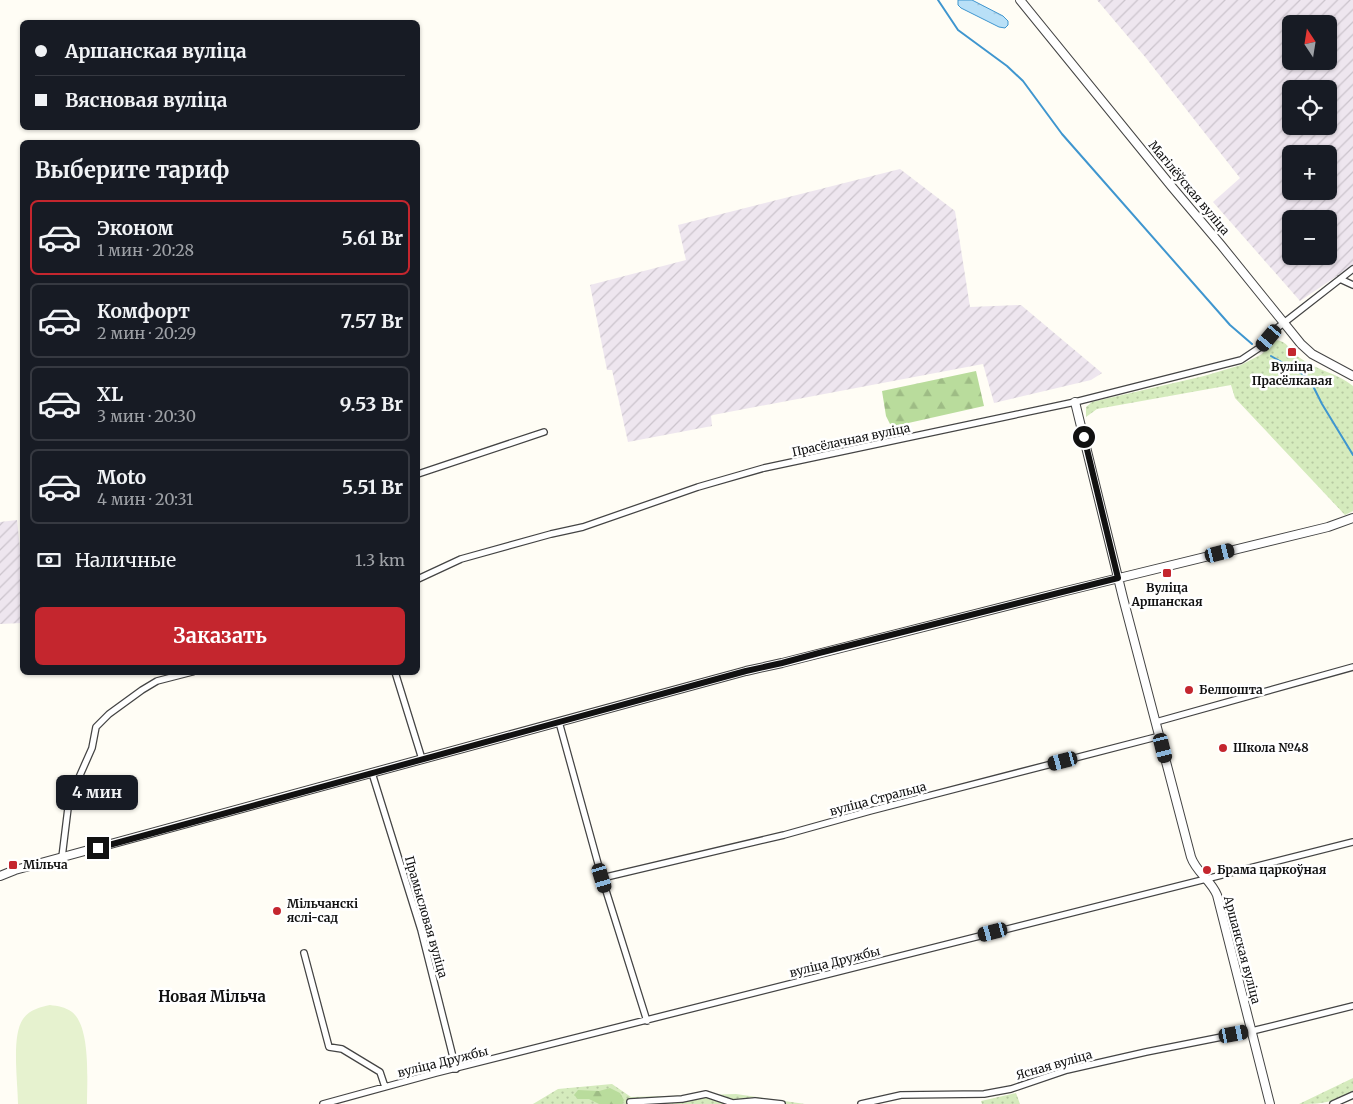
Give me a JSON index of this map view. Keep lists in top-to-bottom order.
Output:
{
  "streets": {
    "street": [
      "Магілёўская вуліца",
      "Прасёлачная вуліца",
      "вуліца Стральца",
      "Прамысловая вуліца",
      "Аршанская вуліца",
      "вуліца Дружбы",
      "Ясная вуліца"
    ]
  },
  "crossings": [
    ["Магілёўская вуліца", "Прасёлачная вуліца"],
    ["Прасёлачная вуліца", "Аршанская вуліца"],
    ["вуліца Стральца", "Аршанская вуліца"],
    ["Прамысловая вуліца", "вуліца Дружбы"],
    ["Аршанская вуліца", "вуліца Дружбы"],
    ["Аршанская вуліца", "Ясная вуліца"]
  ],
  "districts": ["Новая Мільча"],
  "places": {
    "transit": ["Вуліца Прасёлкавая", "Вуліца Аршанская", "Мільча"],
    "other": [
      "Белпошта",
      "Школа №48",
      "Брама царкоўная",
      "Мільчанскі яслі-сад"
    ]
  },
  "north": "top",
  "page": {
    "map_buttons": ["+", "−"],
    "banner": ["Аршанская вуліца", "Вясновая вуліца"],
    "heading": "Выберите тариф",
    "list": [
      {
        "name": "Эконом",
        "note": "1 мин · 20:28",
        "value": "5.61 Br"
      },
      {
        "name": "Комфорт",
        "note": "2 мин · 20:29",
        "value": "7.57 Br"
      },
      {
        "name": "XL",
        "note": "3 мин · 20:30",
        "value": "9.53 Br"
      },
      {
        "name": "Moto",
        "note": "4 мин · 20:31",
        "value": "5.51 Br"
      }
    ],
    "pay": ["Наличные", "1.3 km"],
    "buttons": "Заказать",
    "bubble": "4 мин"
  }
}
